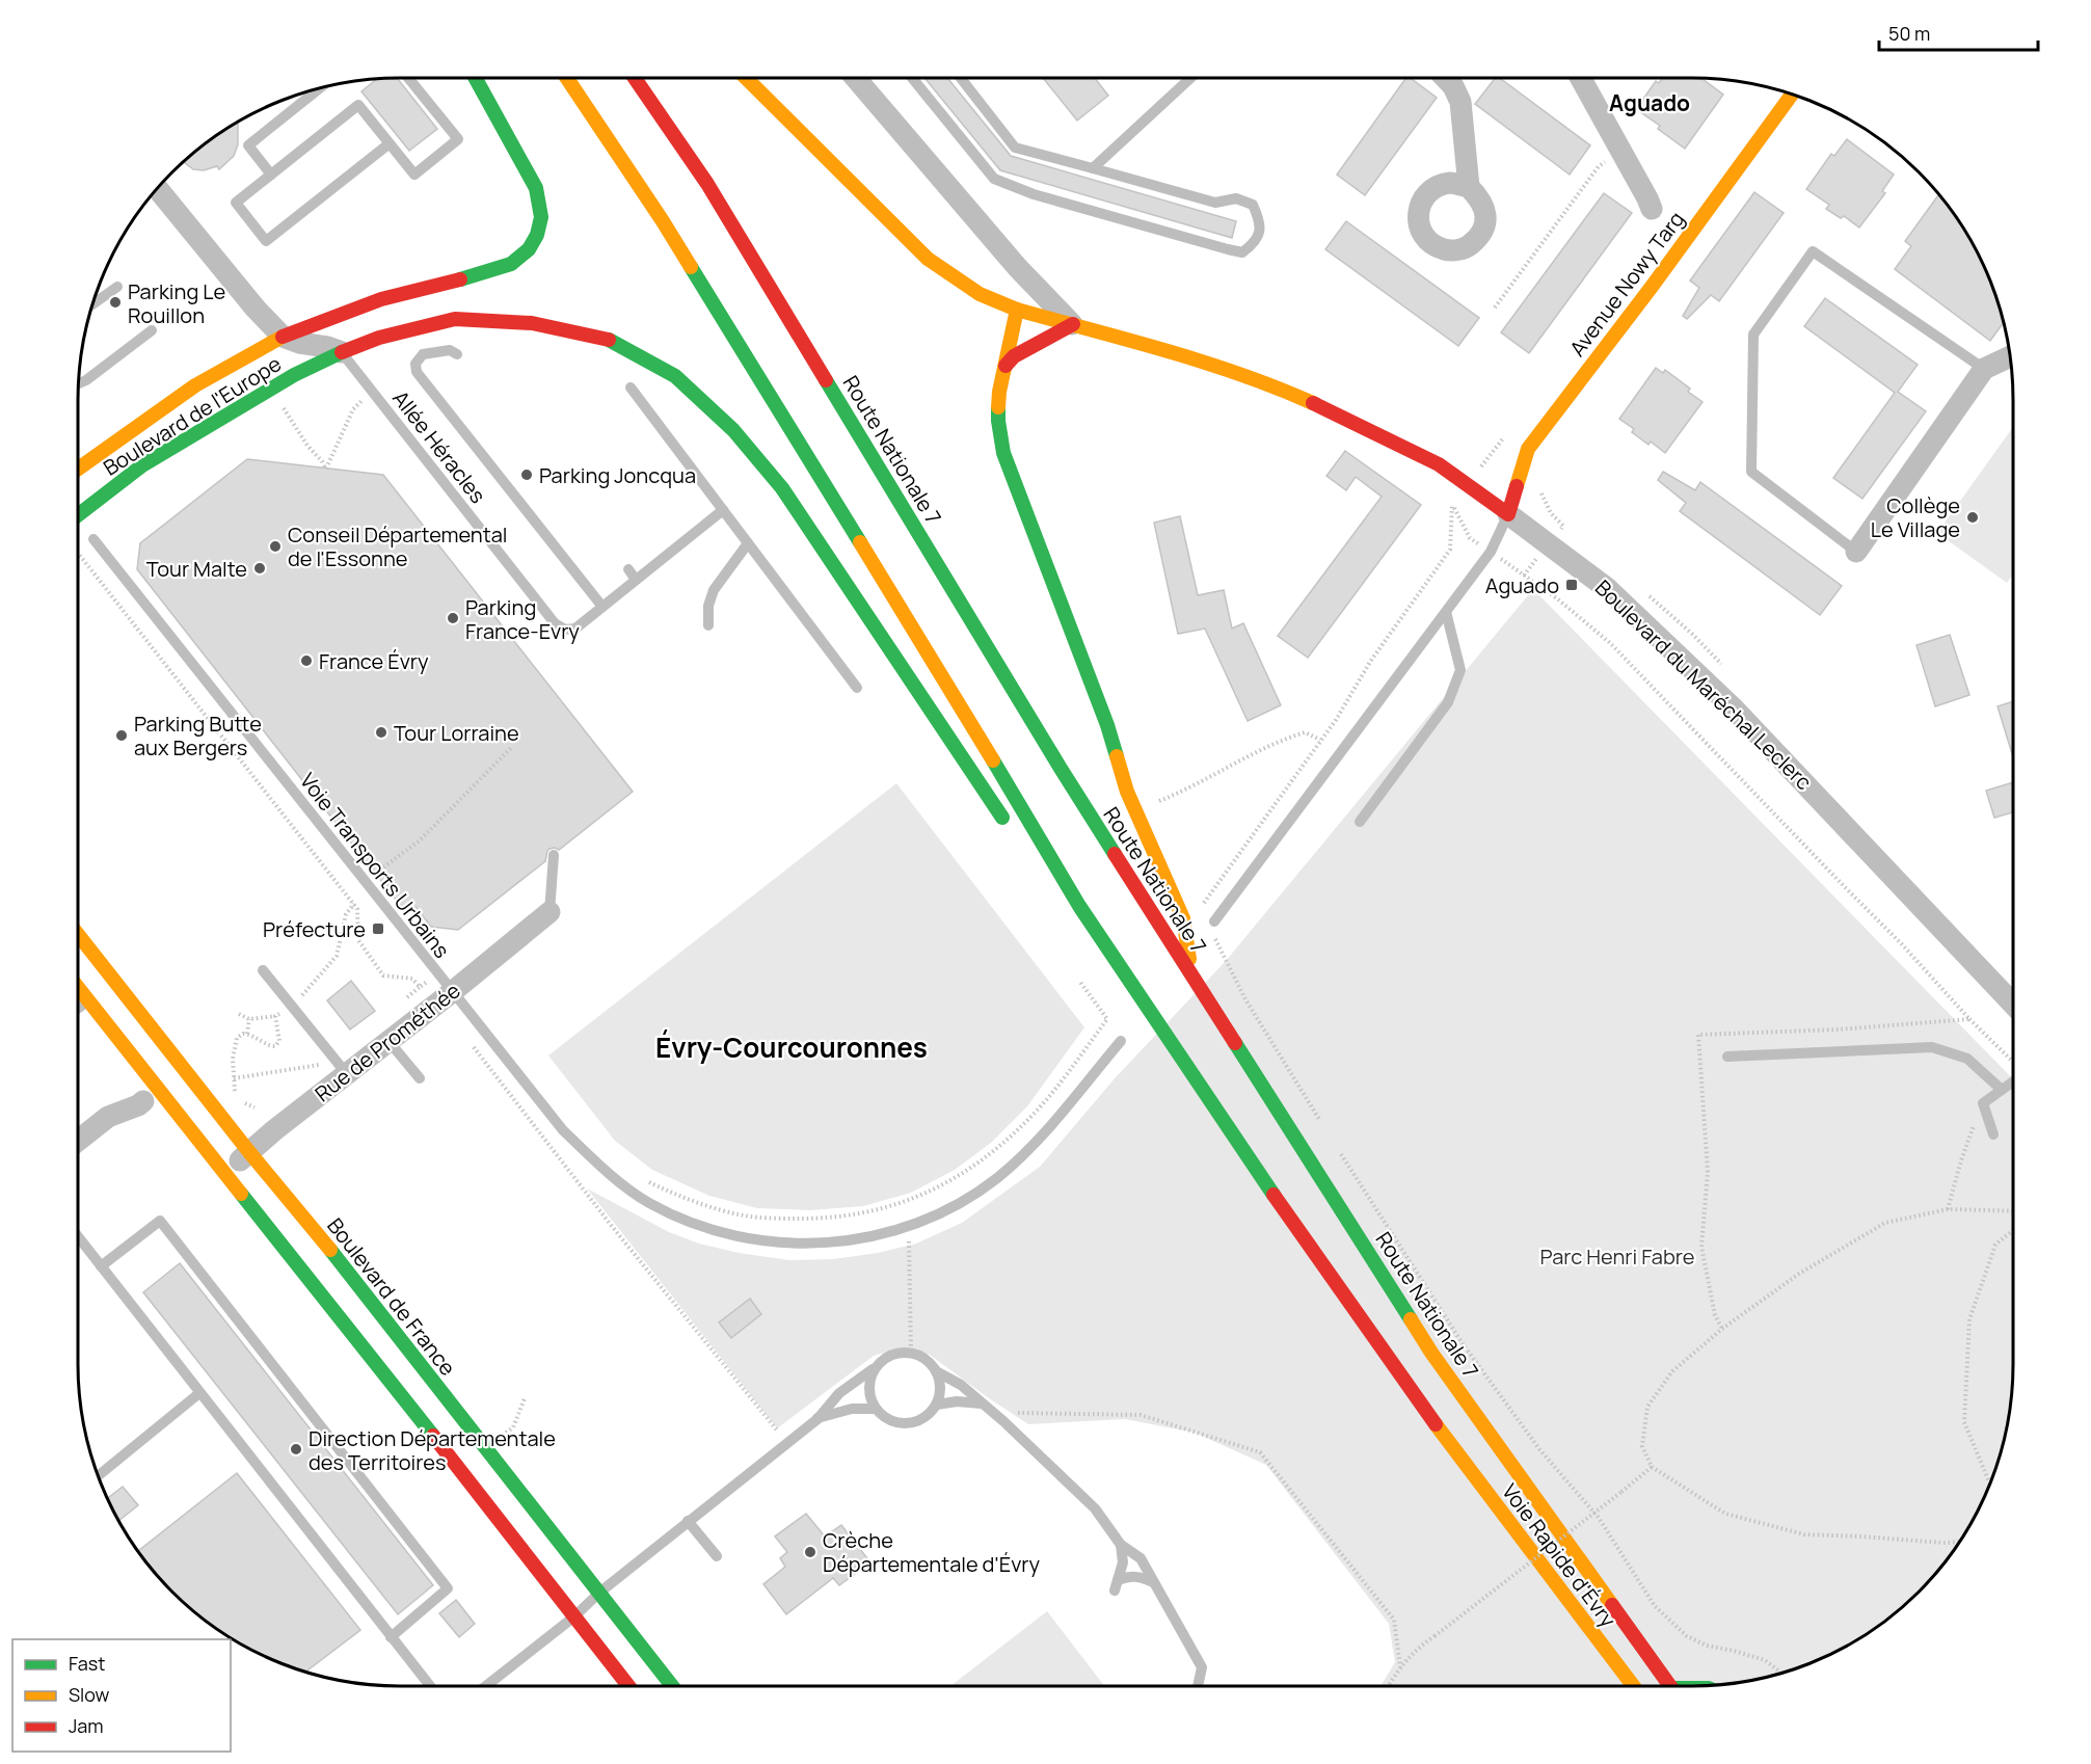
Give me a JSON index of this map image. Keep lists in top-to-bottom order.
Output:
{
  "streets": {
    "main road": [
      "Avenue Nowy Targ",
      "Boulevard de l'Europe",
      "Route Nationale 7",
      "Boulevard du Maréchal Leclerc",
      "Boulevard de France",
      "Voie Rapide d'Évry"
    ],
    "street": ["Rue de Prométhée"],
    "lane": ["Allée Héracles", "Voie Transports Urbains"]
  },
  "crossings": [
    ["Avenue Nowy Targ", "Boulevard du Maréchal Leclerc"],
    ["Boulevard de l'Europe", "Allée Héracles"],
    ["Voie Transports Urbains", "Rue de Prométhée"],
    ["Rue de Prométhée", "Boulevard de France"]
  ],
  "districts": ["Aguado", "Évry-Courcouronnes"],
  "parks": ["Parc Henri Fabre"],
  "places": {
    "other": [
      "Parking Le Rouillon",
      "Parking Joncqua",
      "Collège Le Village",
      "Conseil Départemental de l'Essonne",
      "Tour Malte",
      "Parking France-Evry",
      "France Évry",
      "Tour Lorraine",
      "Parking Butte aux Bergers",
      "Direction Départementale des Territoires",
      "Crèche Départementale d'Évry"
    ],
    "transit": ["Aguado", "Préfecture"]
  },
  "legend": ["Fast", "Slow", "Jam"],
  "scale_bar": "50 m"
}
